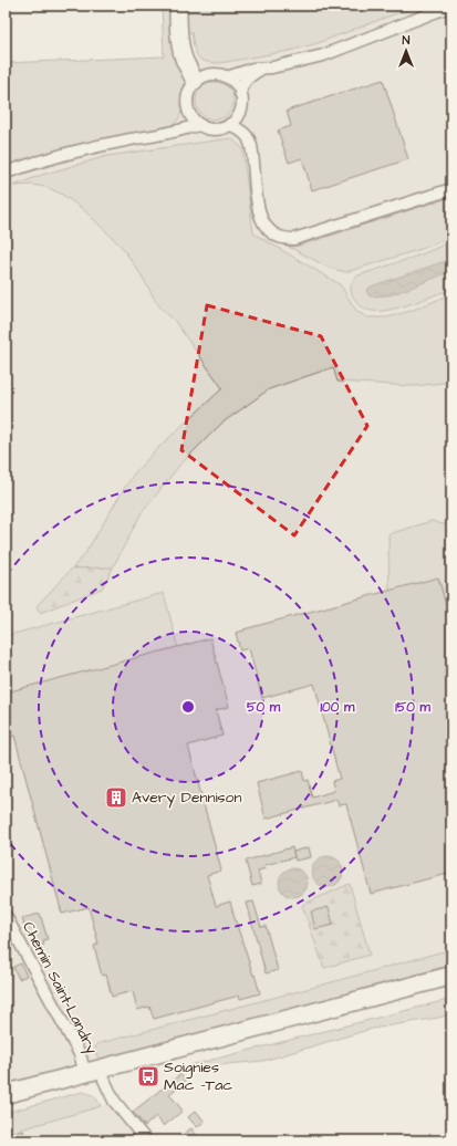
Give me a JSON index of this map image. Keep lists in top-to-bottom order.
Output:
{
  "streets": {
    "street": ["Chemin Saint-Landry"]
  },
  "places": {
    "building": ["Avery Dennison"],
    "bus stop": ["Soignies Mac -Tac"]
  },
  "north": "top",
  "rings": ["50 m", "100 m", "150 m"]
}
